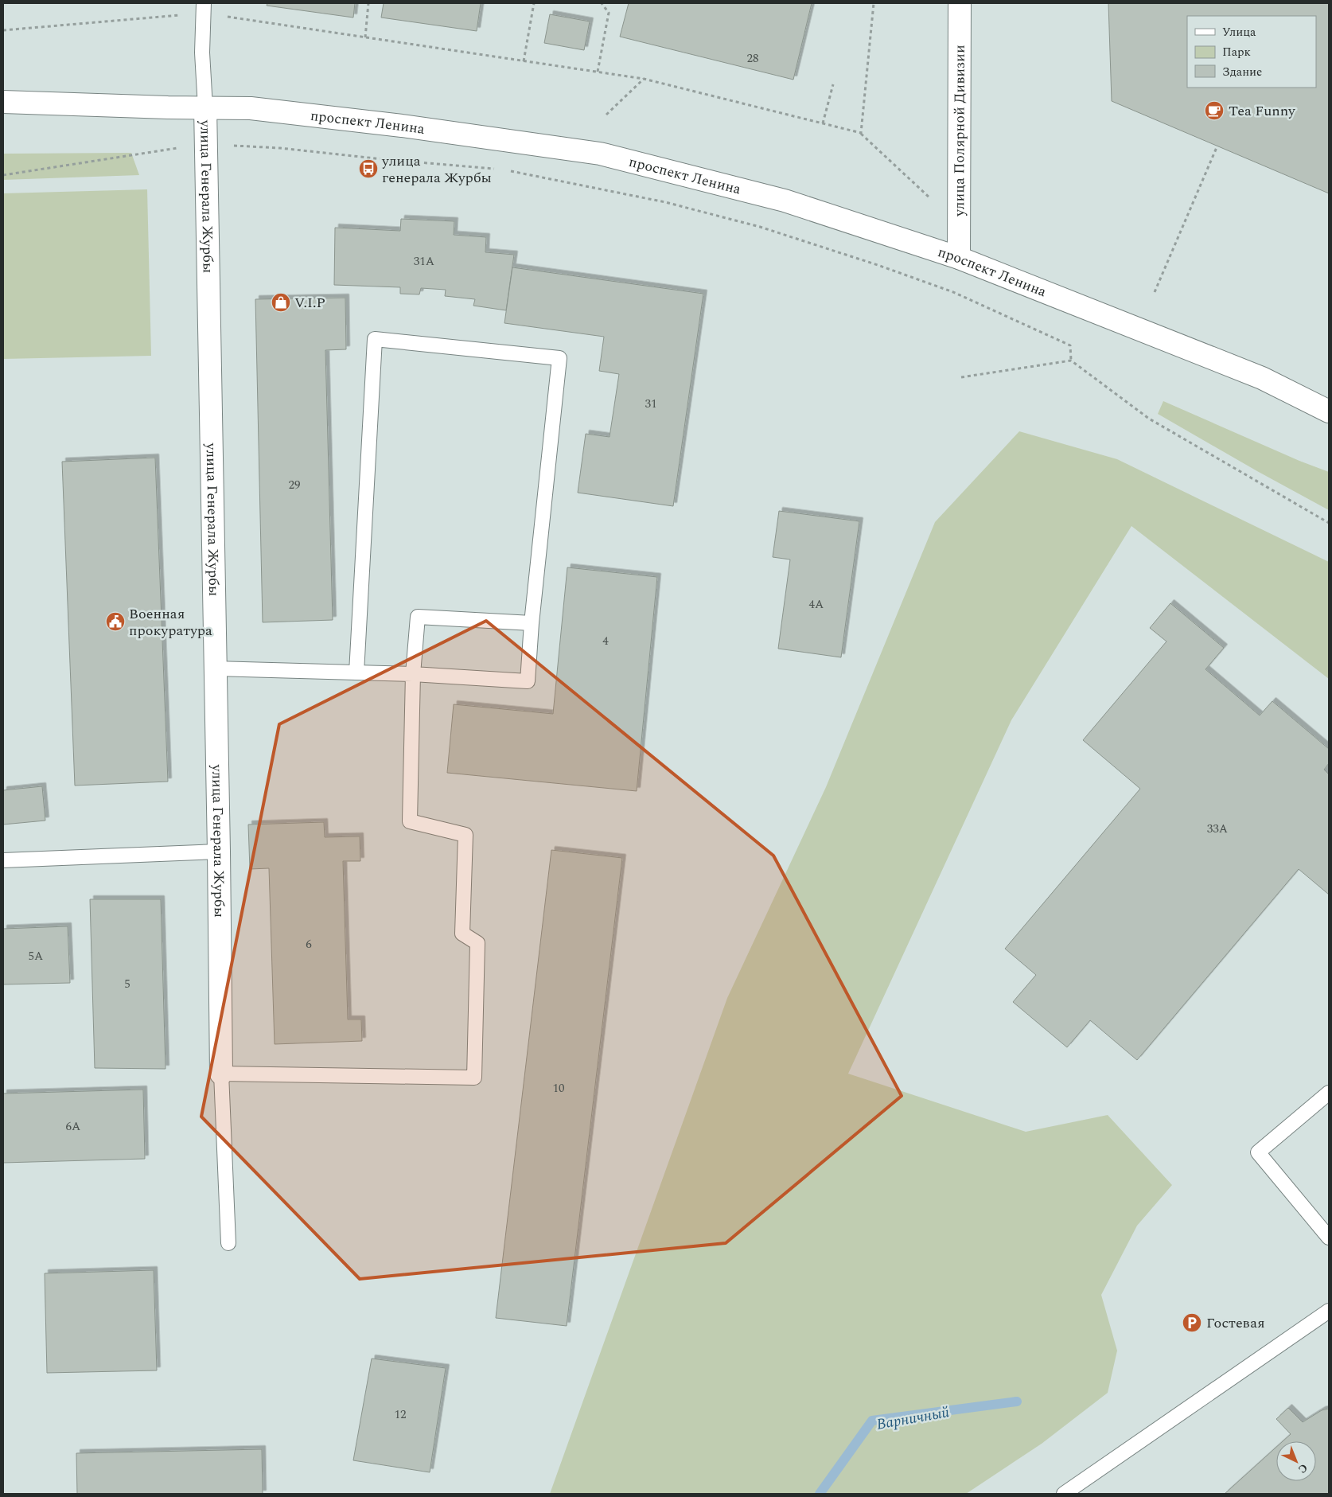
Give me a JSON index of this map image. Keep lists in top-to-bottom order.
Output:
{
  "streets": {
    "main road": ["проспект Ленина", "улица Полярной Дивизии", "улица Генерала Журбы"]
  },
  "crossings": [
    ["проспект Ленина", "улица Полярной Дивизии"],
    ["проспект Ленина", "улица Генерала Журбы"]
  ],
  "water": ["Варничный"],
  "places": {
    "cafe": ["Tea Funny"],
    "bus stop": ["улица генерала Журбы"],
    "shop": ["V.I.P"],
    "public building": ["Военная прокуратура"],
    "parking": ["Гостевая"]
  },
  "house_numbers": [
    "28",
    "31А",
    "31",
    "29",
    "4А",
    "4",
    "33А",
    "6",
    "5А",
    "5",
    "10",
    "6А",
    "12"
  ],
  "legend": ["Улица", "Парк", "Здание"],
  "north": "bottom right"
}
